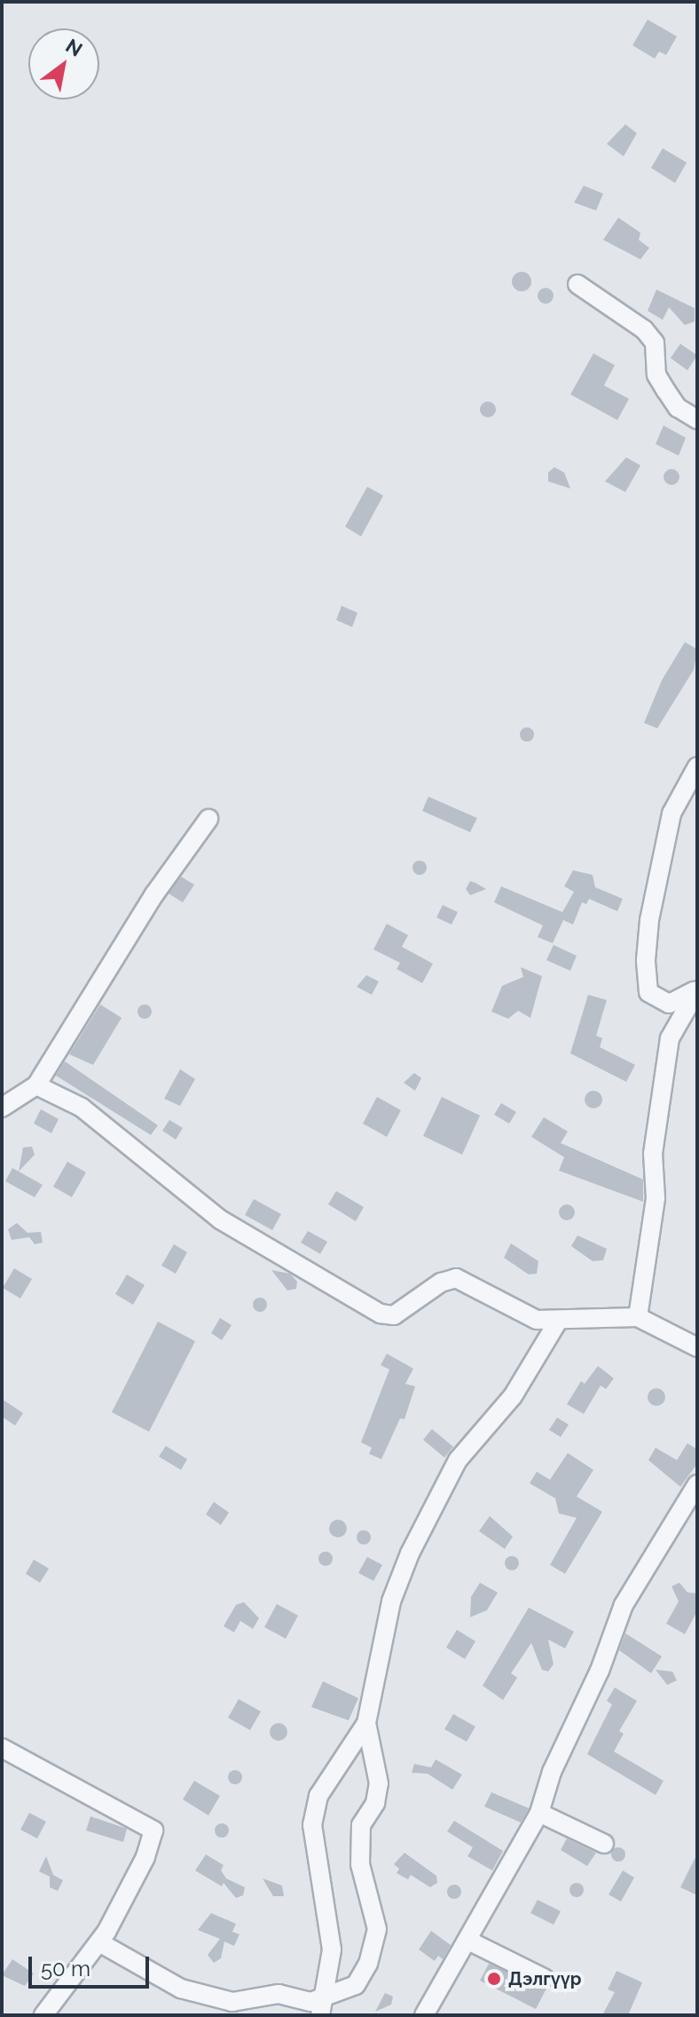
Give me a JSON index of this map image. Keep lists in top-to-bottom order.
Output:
{
  "places": ["Дэлгүүр"],
  "scale_bar": "50 m",
  "north": "top right"
}
